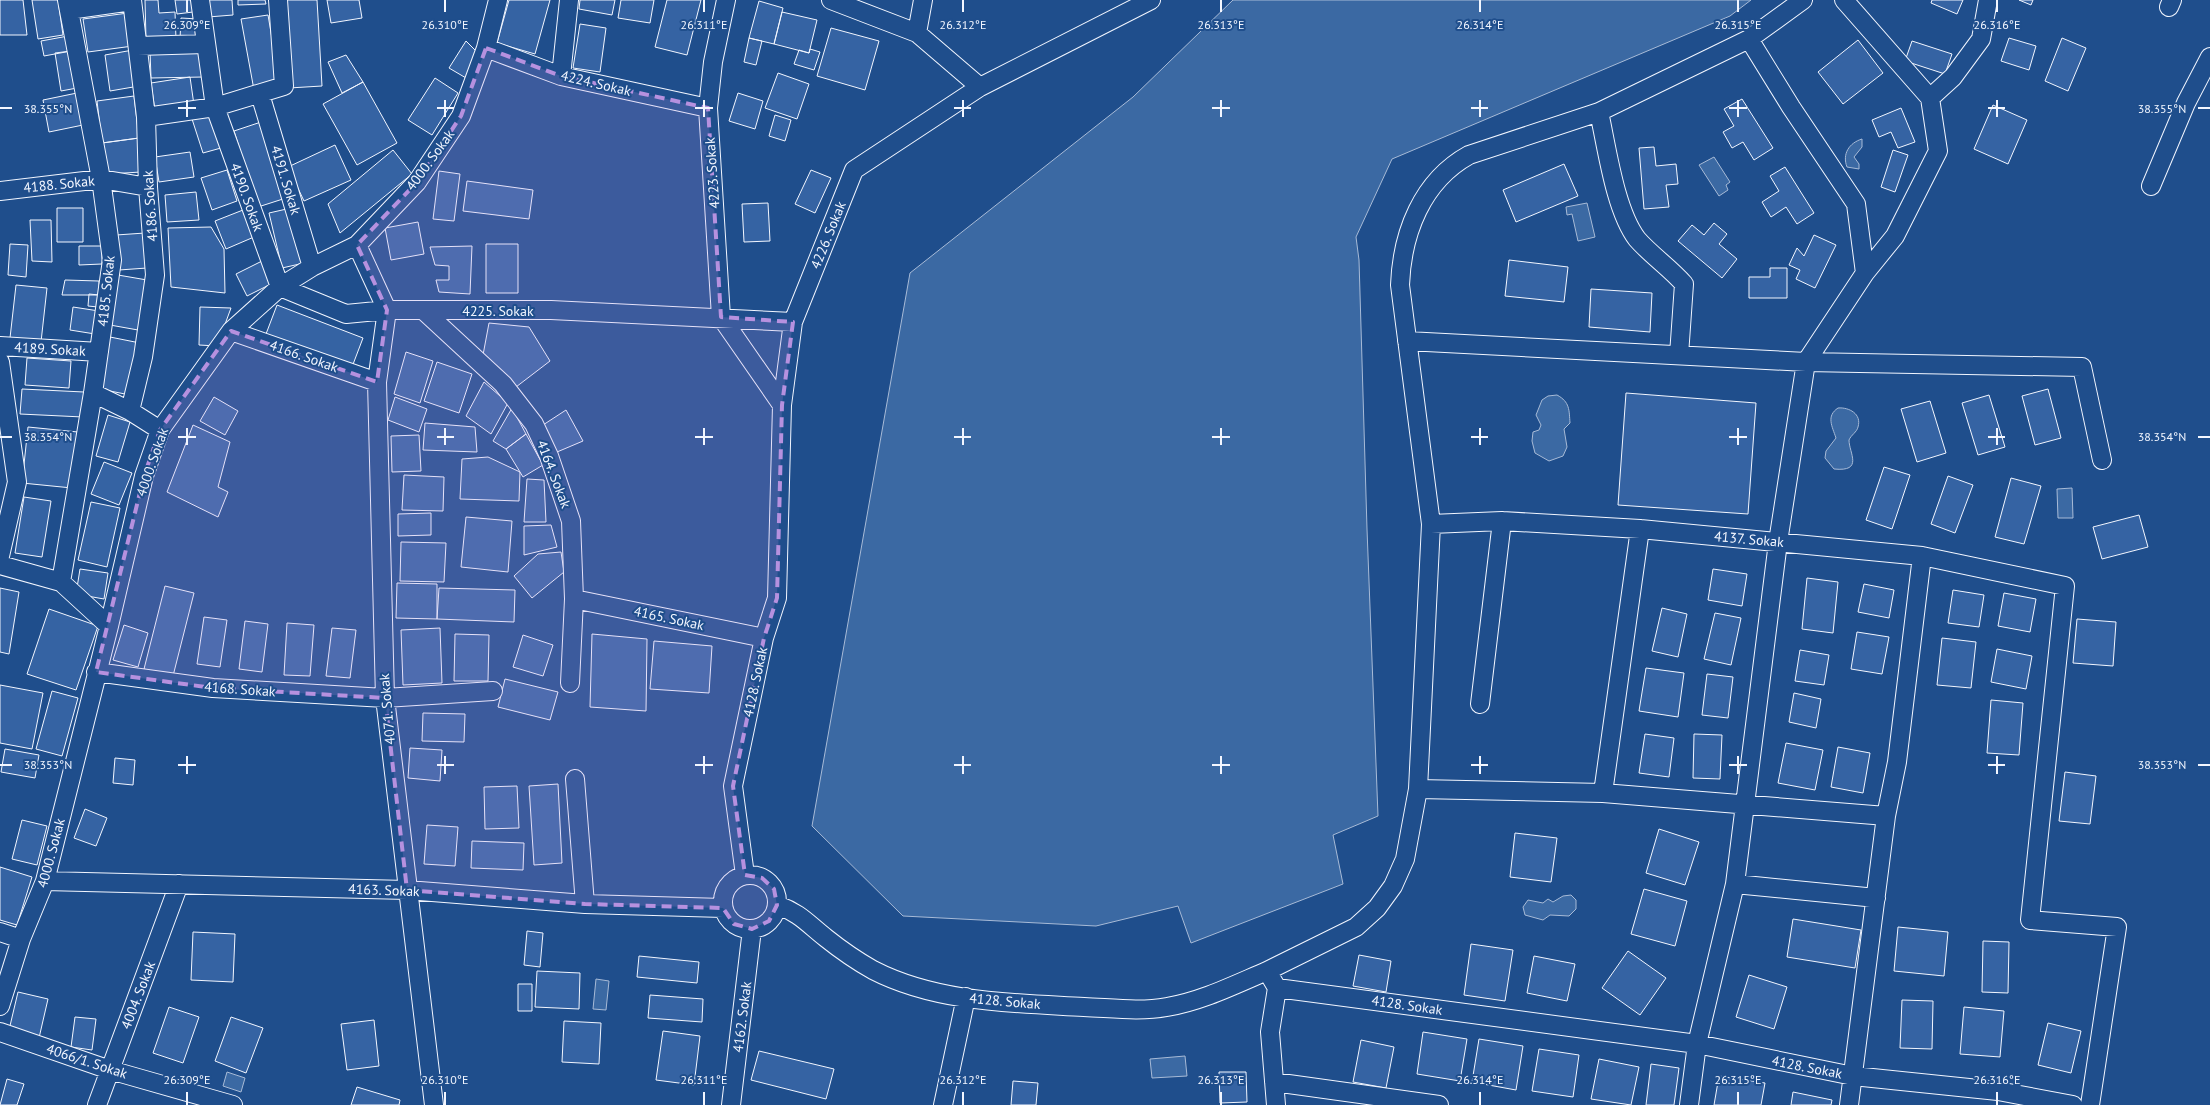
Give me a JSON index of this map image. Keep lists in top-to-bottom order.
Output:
{
  "streets": {
    "street": [
      "4224. Sokak",
      "4000. Sokak",
      "4223. Sokak",
      "4191. Sokak",
      "4188. Sokak",
      "4190. Sokak",
      "4186. Sokak",
      "4226. Sokak",
      "4185. Sokak",
      "4225. Sokak",
      "4189. Sokak",
      "4166. Sokak",
      "4164. Sokak",
      "4137. Sokak",
      "4165. Sokak",
      "4128. Sokak",
      "4168. Sokak",
      "4071. Sokak",
      "4163. Sokak",
      "4004. Sokak",
      "4162. Sokak",
      "4066/1. Sokak"
    ]
  },
  "crossings": [
    ["4224. Sokak", "4000. Sokak"],
    ["4224. Sokak", "4223. Sokak"],
    ["4000. Sokak", "4191. Sokak"],
    ["4000. Sokak", "4190. Sokak"],
    ["4000. Sokak", "4225. Sokak"],
    ["4000. Sokak", "4166. Sokak"],
    ["4000. Sokak", "4168. Sokak"],
    ["4000. Sokak", "4163. Sokak"],
    ["4223. Sokak", "4225. Sokak"],
    ["4188. Sokak", "4186. Sokak"],
    ["4188. Sokak", "4185. Sokak"],
    ["4190. Sokak", "4225. Sokak"],
    ["4226. Sokak", "4225. Sokak"],
    ["4226. Sokak", "4165. Sokak"],
    ["4226. Sokak", "4128. Sokak"],
    ["4185. Sokak", "4189. Sokak"],
    ["4225. Sokak", "4164. Sokak"],
    ["4225. Sokak", "4071. Sokak"],
    ["4166. Sokak", "4071. Sokak"],
    ["4164. Sokak", "4165. Sokak"],
    ["4137. Sokak", "4128. Sokak"],
    ["4165. Sokak", "4128. Sokak"],
    ["4128. Sokak", "4163. Sokak"],
    ["4128. Sokak", "4162. Sokak"],
    ["4168. Sokak", "4071. Sokak"],
    ["4071. Sokak", "4163. Sokak"],
    ["4163. Sokak", "4004. Sokak"],
    ["4163. Sokak", "4162. Sokak"],
    ["4004. Sokak", "4066/1. Sokak"]
  ],
  "coordinates": [
    "26.309°E",
    "26.310°E",
    "26.311°E",
    "26.312°E",
    "26.313°E",
    "26.314°E",
    "26.315°E",
    "26.316°E",
    "38.355°N",
    "38.354°N",
    "38.353°N"
  ]
}
